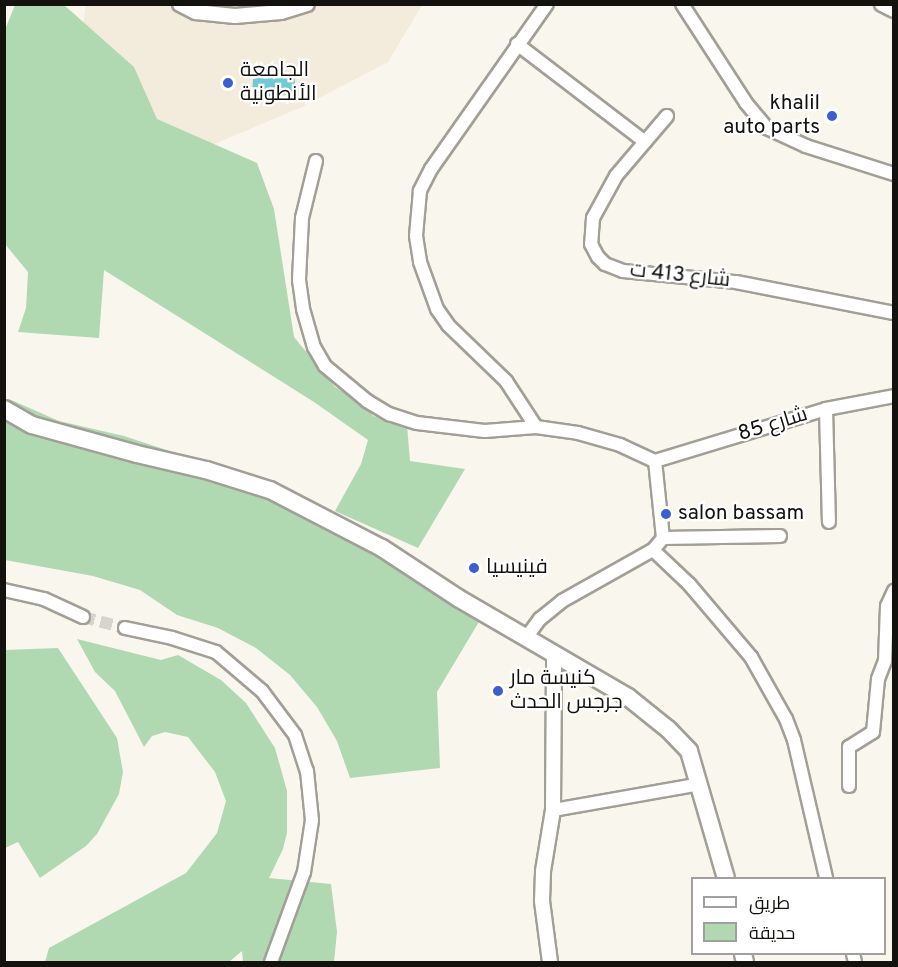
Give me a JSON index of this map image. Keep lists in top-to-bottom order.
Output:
{
  "streets": {
    "street": ["شارع 413 ت", "شارع 85"]
  },
  "places": [
    "الجامعة الأنطونية",
    "khalil auto parts",
    "salon bassam",
    "فينيسيا",
    "كنيسة مار جرجس الحدث"
  ],
  "legend": ["طريق", "حديقة"]
}
